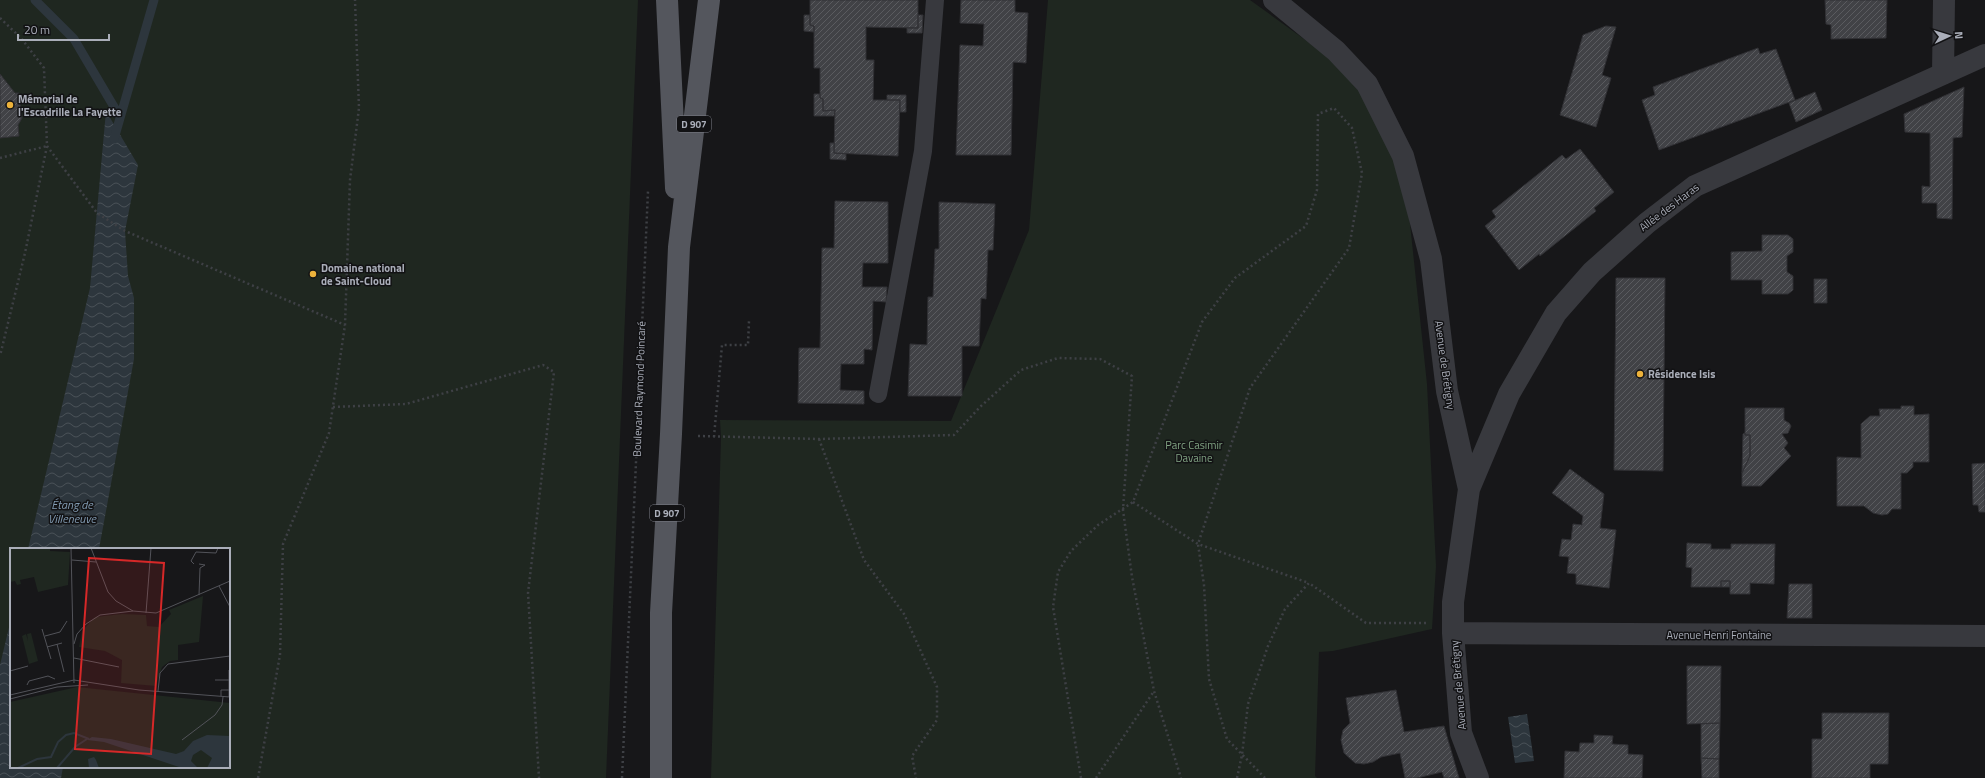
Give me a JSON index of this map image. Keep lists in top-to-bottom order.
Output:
{
  "streets": {
    "main road": ["D 907"],
    "street": ["Allée des Haras", "Avenue de Brétigny", "Avenue Henri Fontaine"],
    "path": ["Boulevard Raymond Poincaré"]
  },
  "crossings": [
    ["Allée des Haras", "Avenue de Brétigny"],
    ["Avenue de Brétigny", "Avenue Henri Fontaine"]
  ],
  "water": ["Étang de Villeneuve"],
  "parks": ["Parc Casimir Davaine"],
  "places": ["Mémorial de l'Escadrille La Fayette", "Domaine national de Saint-Cloud", "Résidence Isis"],
  "scale_bar": "20 m",
  "north": "right"
}
